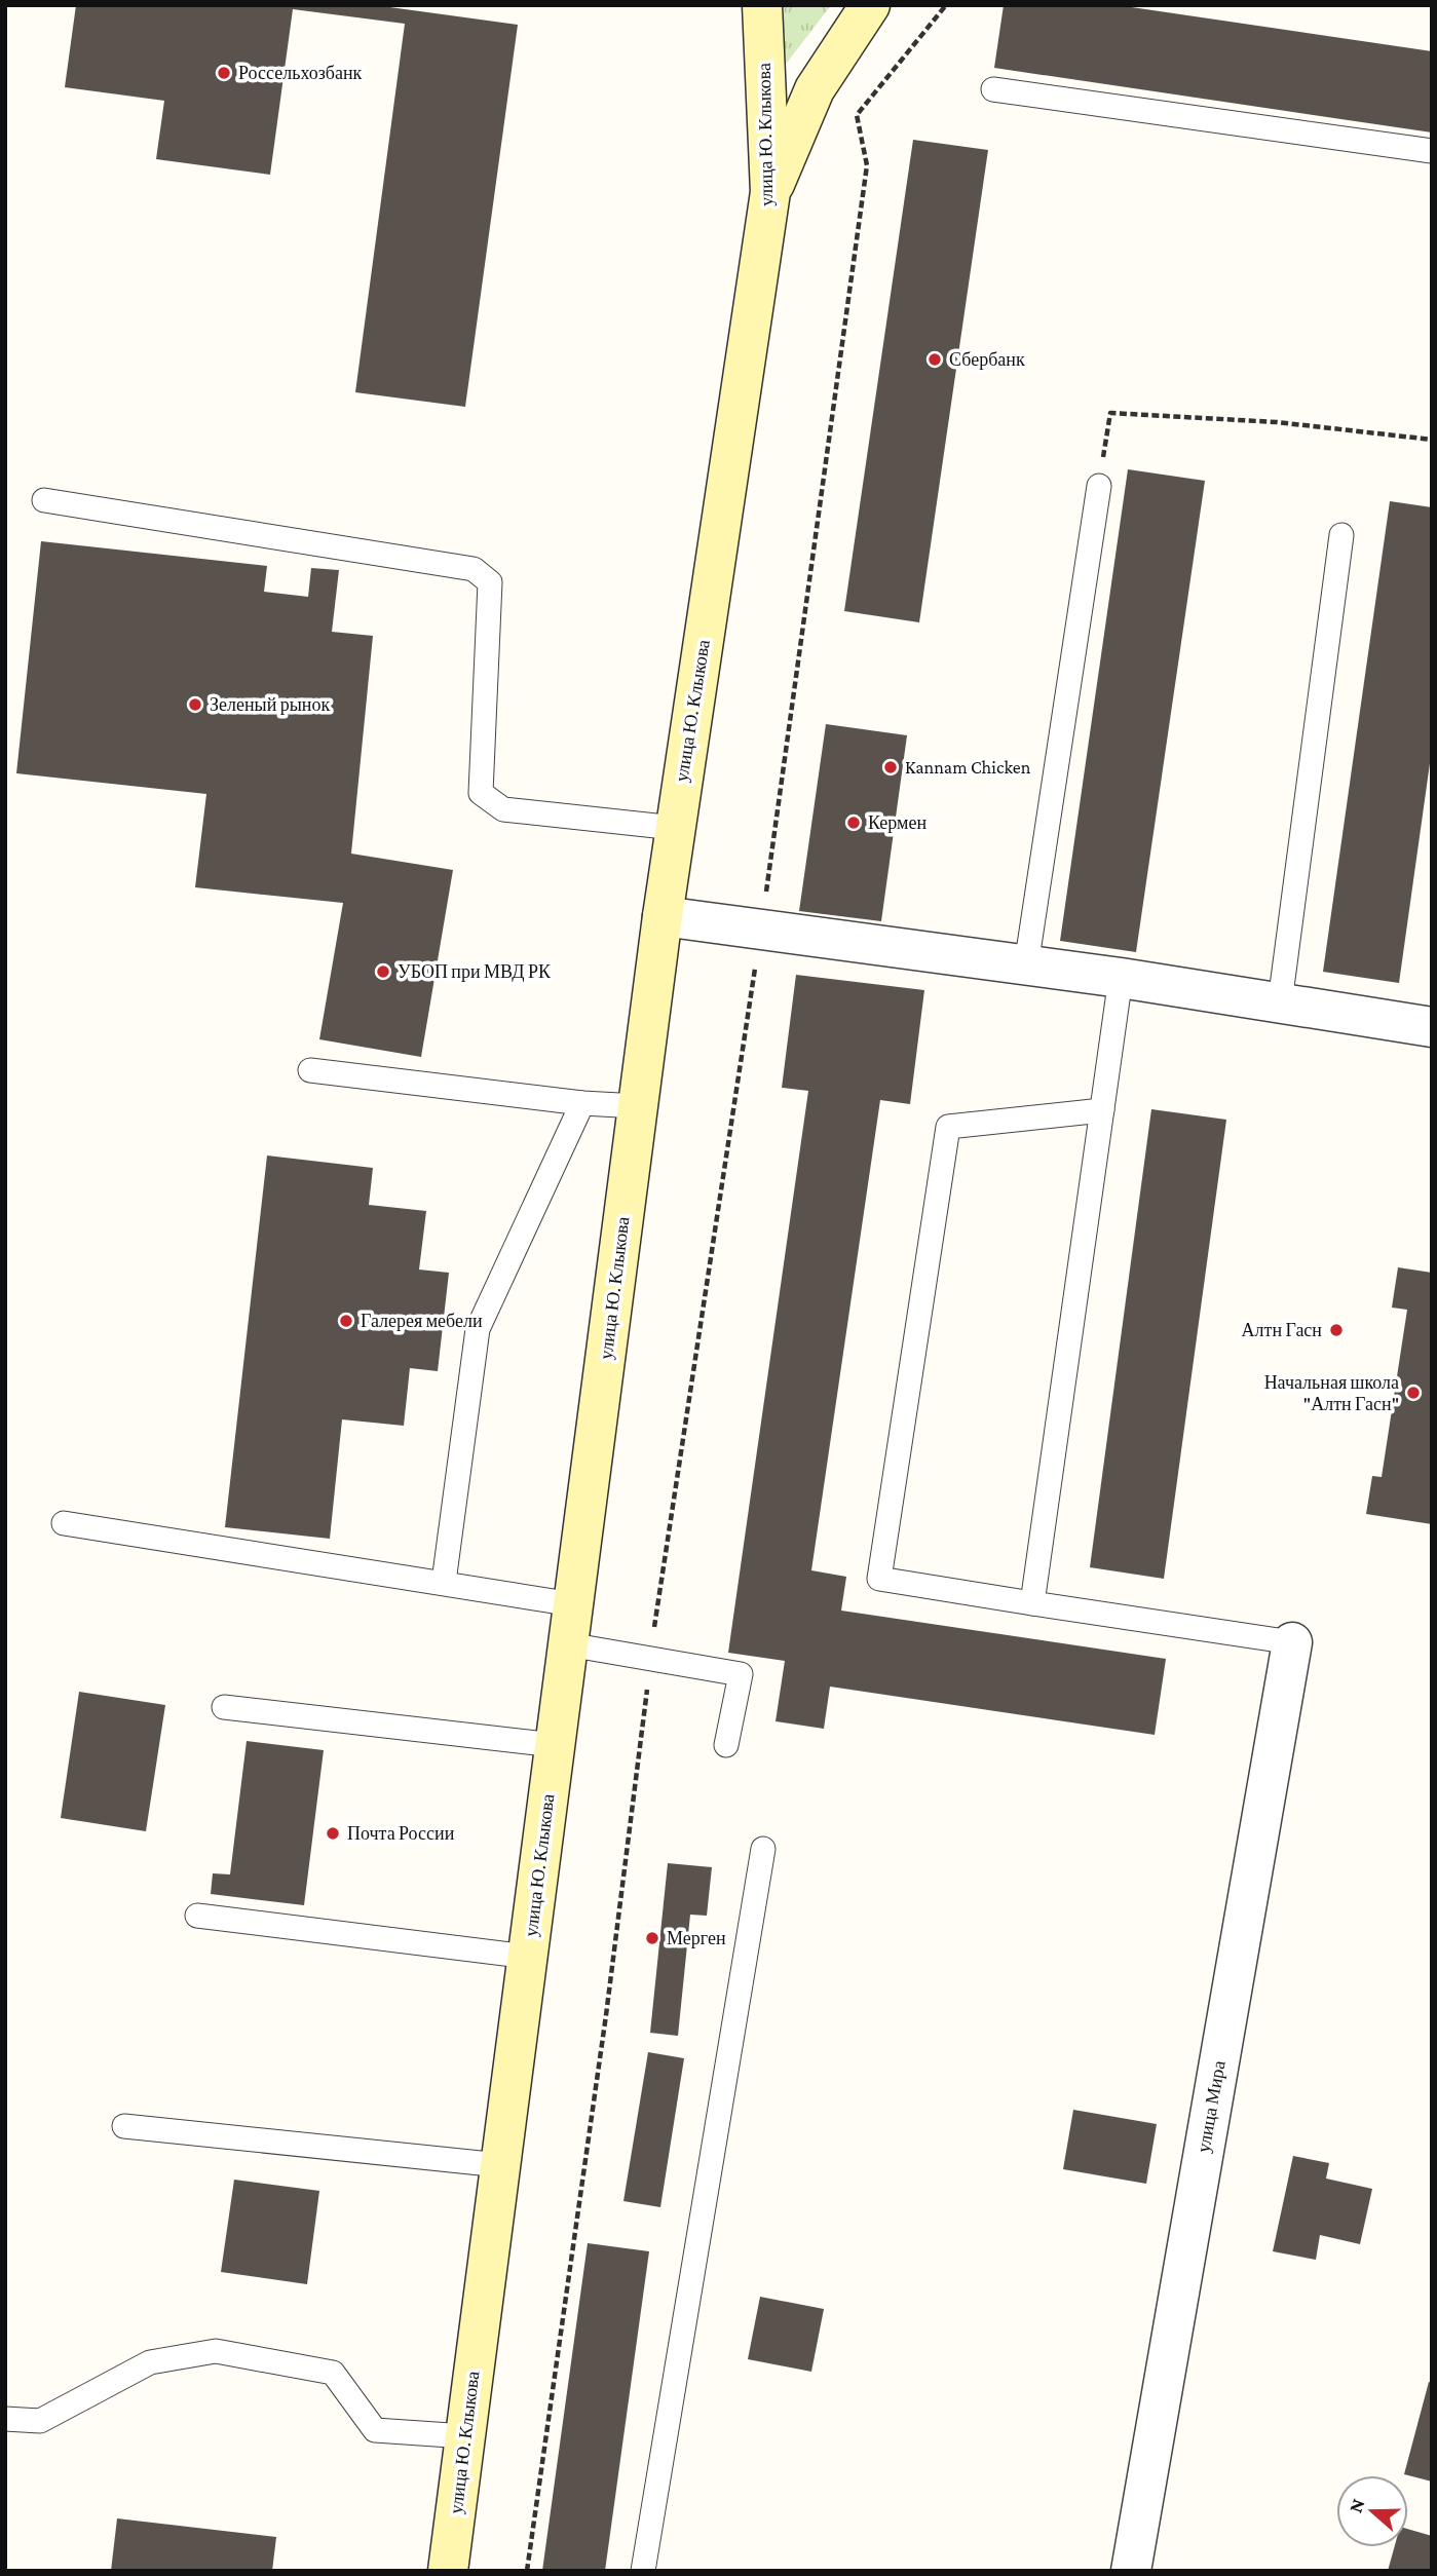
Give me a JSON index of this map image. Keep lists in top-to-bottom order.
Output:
{
  "streets": {
    "main road": ["улица Ю. Клыкова"],
    "street": ["улица Мира"]
  },
  "places": [
    "Россельхозбанк",
    "Сбербанк",
    "Зеленый рынок",
    "Kannam Chicken",
    "Кермен",
    "УБОП при МВД РК",
    "Галерея мебели",
    "Алтн Гасн",
    "Начальная школа \"Алтн Гасн\"",
    "Почта России",
    "Мерген"
  ],
  "north": "left"
}
